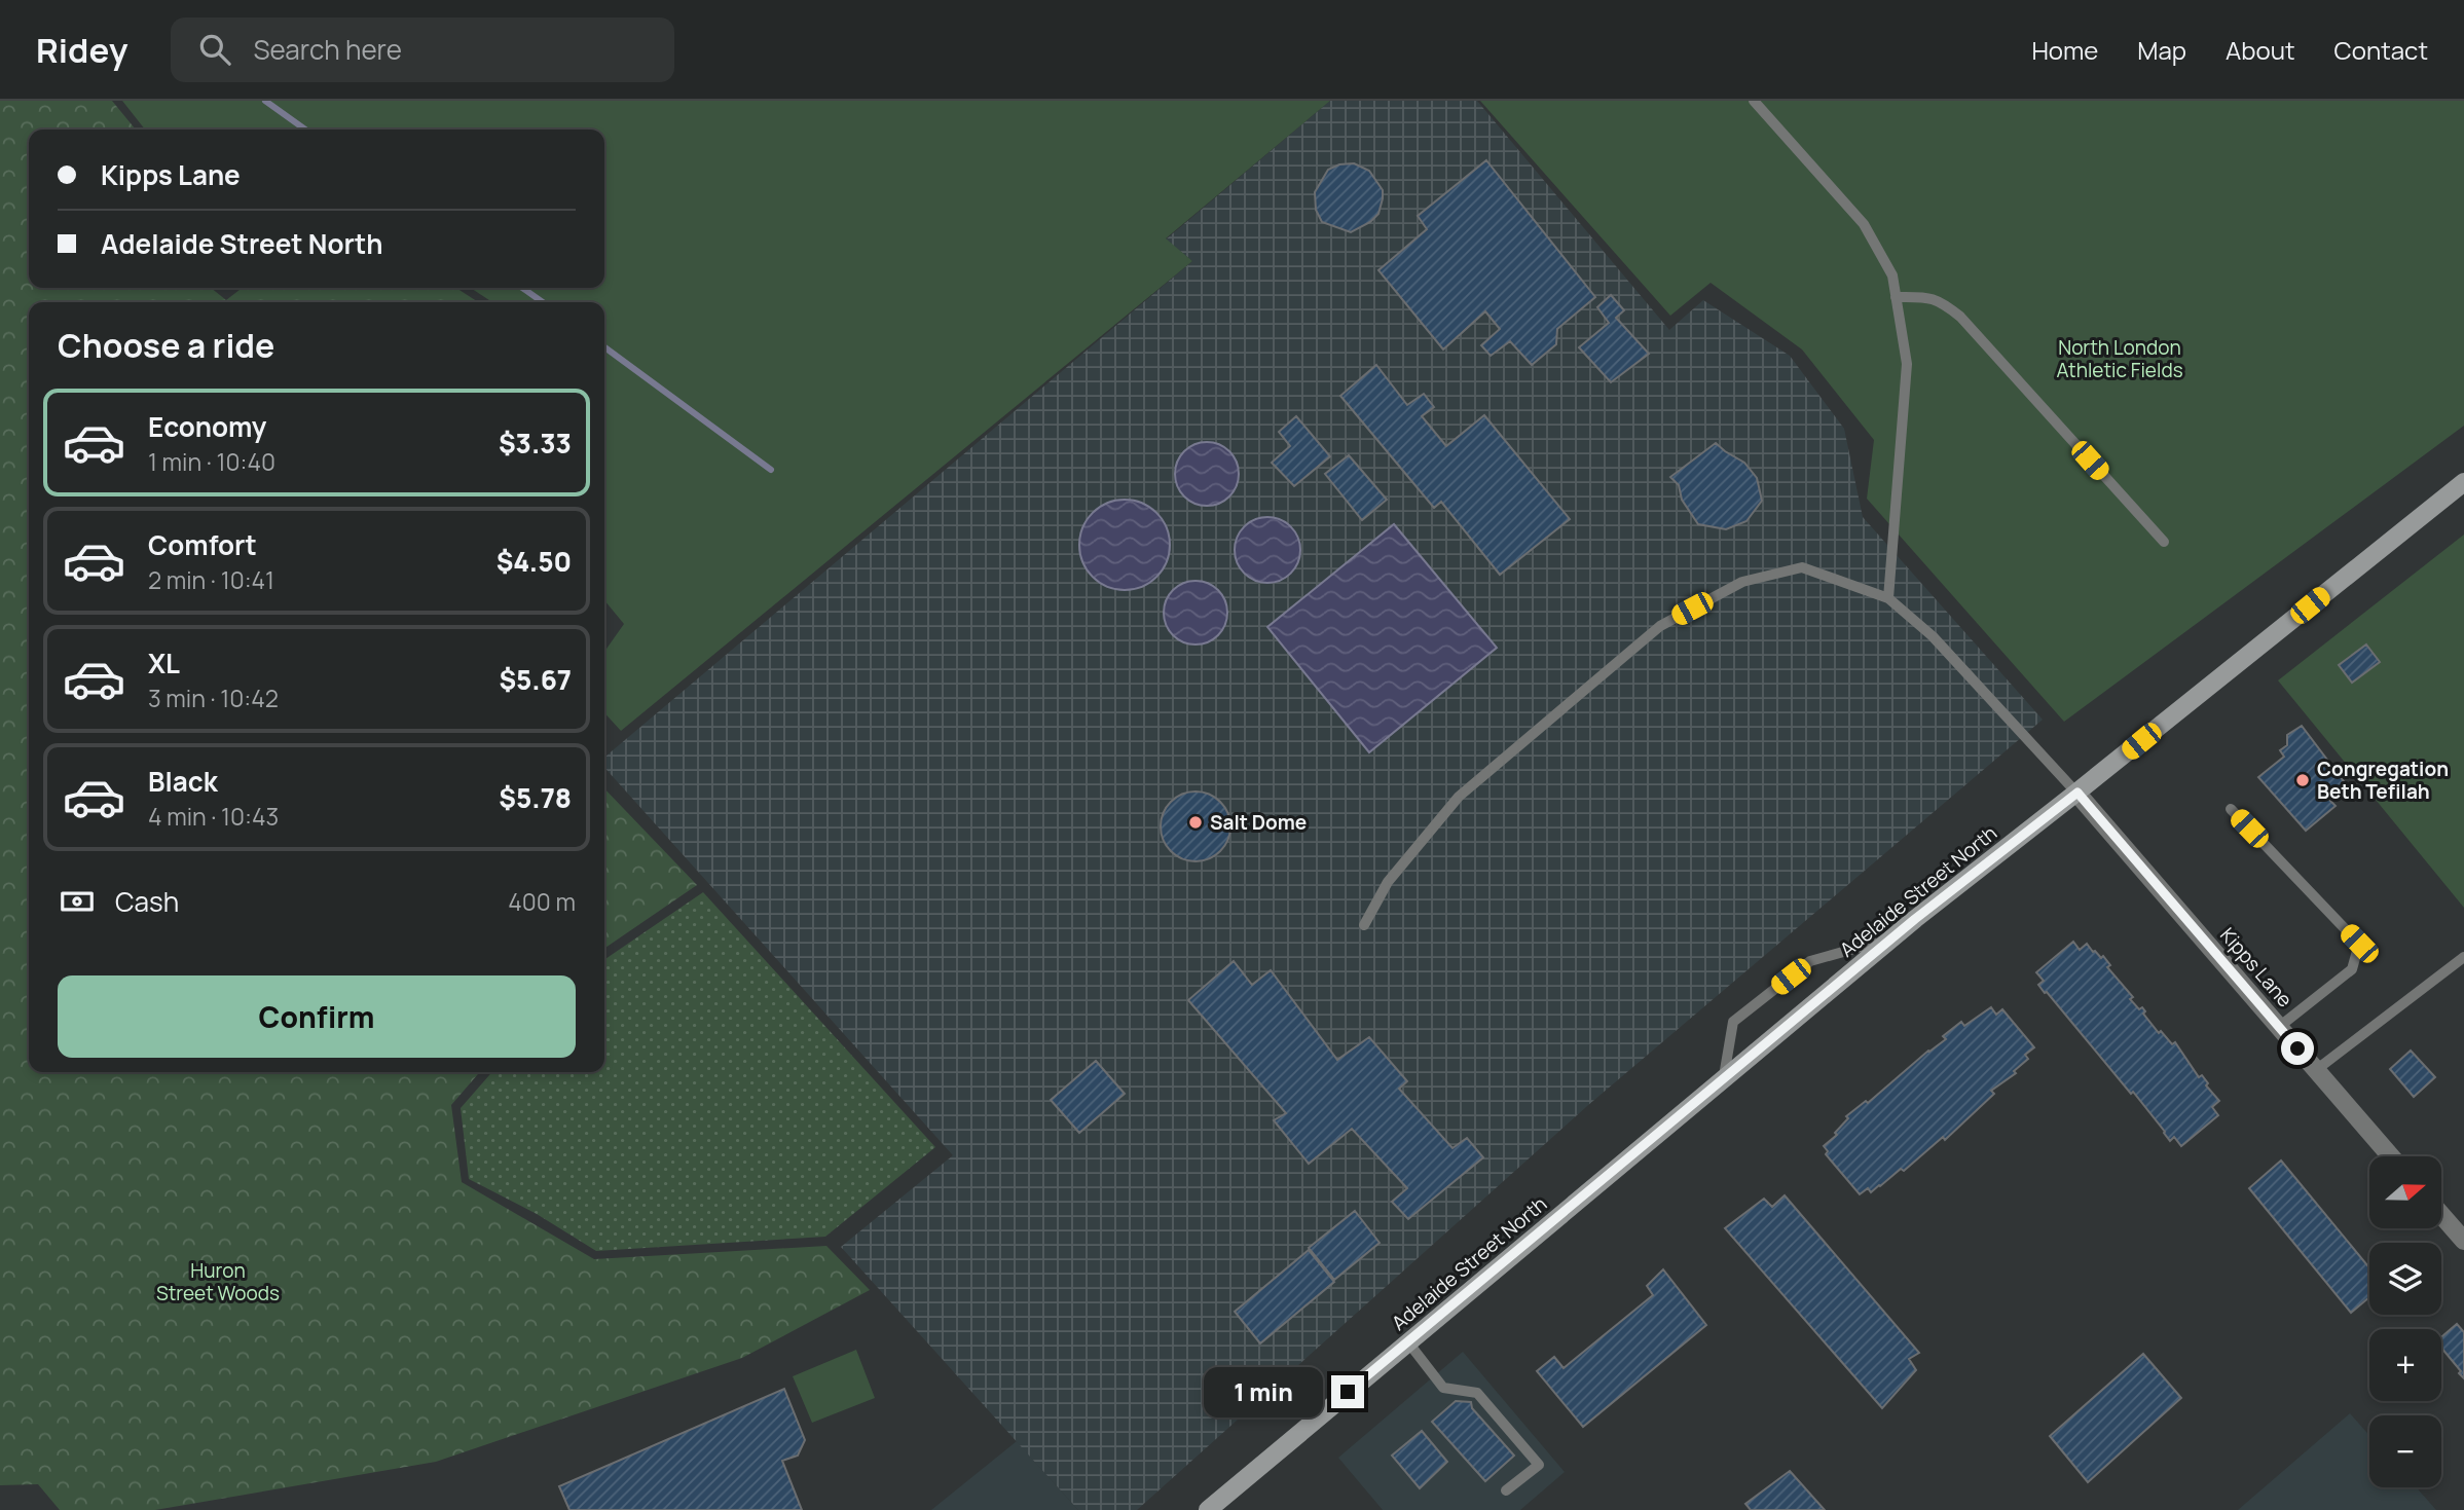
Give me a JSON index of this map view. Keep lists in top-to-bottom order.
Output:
{
  "streets": {
    "main road": ["Adelaide Street North"],
    "street": ["Kipps Lane"]
  },
  "crossings": [
    ["Adelaide Street North", "Kipps Lane"]
  ],
  "parks": ["North London Athletic Fields", "Huron Street Woods"],
  "places": ["Congregation Beth Tefilah", "Salt Dome"],
  "north": "right",
  "page": {
    "header": "Ridey",
    "search": "Search here",
    "nav": [
      "Home",
      "Map",
      "About",
      "Contact"
    ],
    "banner": ["Kipps Lane", "Adelaide Street North"],
    "heading": "Choose a ride",
    "list": [
      {
        "name": "Economy",
        "note": "1 min · 10:40",
        "value": "$3.33"
      },
      {
        "name": "Comfort",
        "note": "2 min · 10:41",
        "value": "$4.50"
      },
      {
        "name": "XL",
        "note": "3 min · 10:42",
        "value": "$5.67"
      },
      {
        "name": "Black",
        "note": "4 min · 10:43",
        "value": "$5.78"
      }
    ],
    "pay": ["Cash", "400 m"],
    "buttons": "Confirm",
    "map_buttons": ["+", "−"],
    "bubble": "1 min"
  }
}
